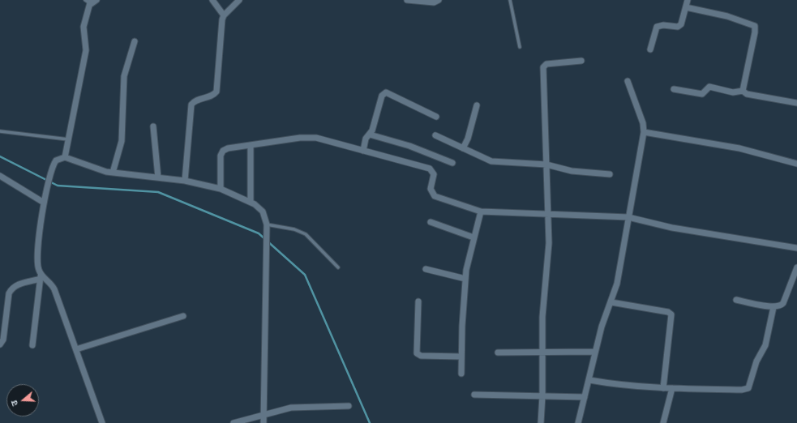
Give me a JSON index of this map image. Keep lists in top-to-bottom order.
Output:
{
  "north": "left"
}
